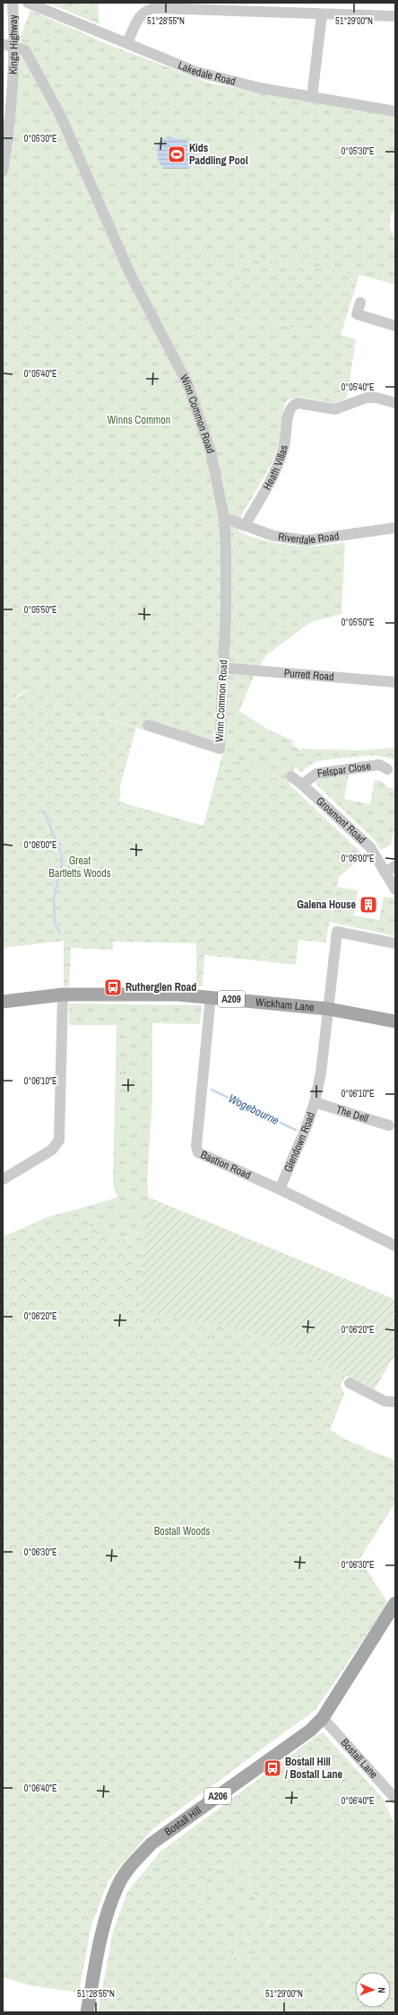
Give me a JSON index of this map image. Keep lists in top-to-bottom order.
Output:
{
  "streets": {
    "main road": [
      "A209",
      "Wickham Lane",
      "A206",
      "Bostall Hill"
    ],
    "street": [
      "Kings Highway",
      "Lakedale Road",
      "Winn Common Road",
      "Heath Villas",
      "Riverdale Road",
      "Purrett Road",
      "Felspar Close",
      "Grosmont Road",
      "The Dell",
      "Glendown Road",
      "Bastion Road",
      "Bostall Lane"
    ]
  },
  "crossings": [
    ["Kings Highway", "Winn Common Road"],
    ["Winn Common Road", "Riverdale Road"],
    ["Winn Common Road", "Purrett Road"],
    ["Heath Villas", "Riverdale Road"],
    ["Felspar Close", "Grosmont Road"],
    ["Wickham Lane", "Glendown Road"],
    ["Wickham Lane", "Bastion Road"],
    ["The Dell", "Glendown Road"],
    ["Glendown Road", "Bastion Road"],
    ["Bostall Lane", "Bostall Hill"]
  ],
  "water": ["Wogebourne"],
  "parks": ["Winns Common", "Great Bartletts Woods", "Bostall Woods"],
  "places": {
    "sports": ["Kids Paddling Pool"],
    "building": ["Galena House"],
    "bus stop": ["Rutherglen Road", "Bostall Hill / Bostall Lane"]
  },
  "north": "right",
  "coordinates": [
    "51°28'55\"N",
    "51°29'00\"N",
    "0°05'30\"E",
    "0°05'40\"E",
    "0°05'50\"E",
    "0°06'00\"E",
    "0°06'10\"E",
    "0°06'20\"E",
    "0°06'30\"E",
    "0°06'40\"E"
  ]
}
